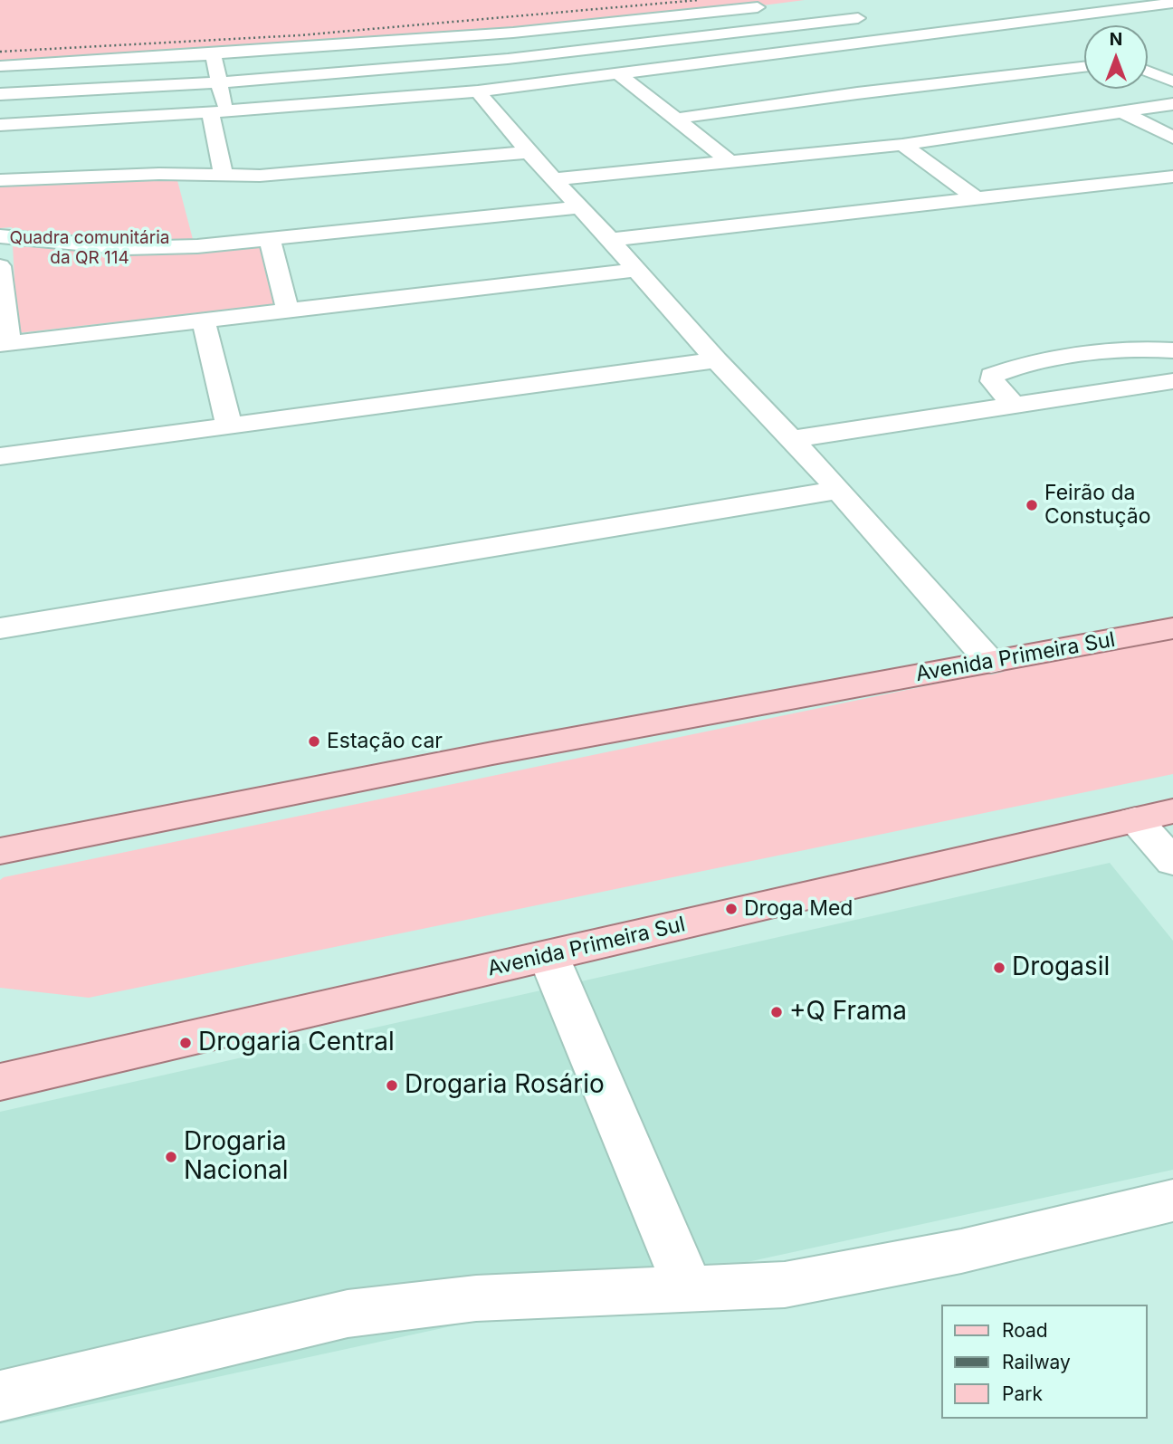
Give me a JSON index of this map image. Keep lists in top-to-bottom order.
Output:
{
  "streets": {
    "main road": ["Avenida Primeira Sul"]
  },
  "parks": ["Quadra comunitária da QR 114"],
  "places": [
    "Feirão da Constução",
    "Estação car",
    "Droga Med",
    "Drogasil",
    "+Q Frama",
    "Drogaria Central",
    "Drogaria Rosário",
    "Drogaria Nacional"
  ],
  "legend": ["Road", "Railway", "Park"],
  "north": "top"
}
